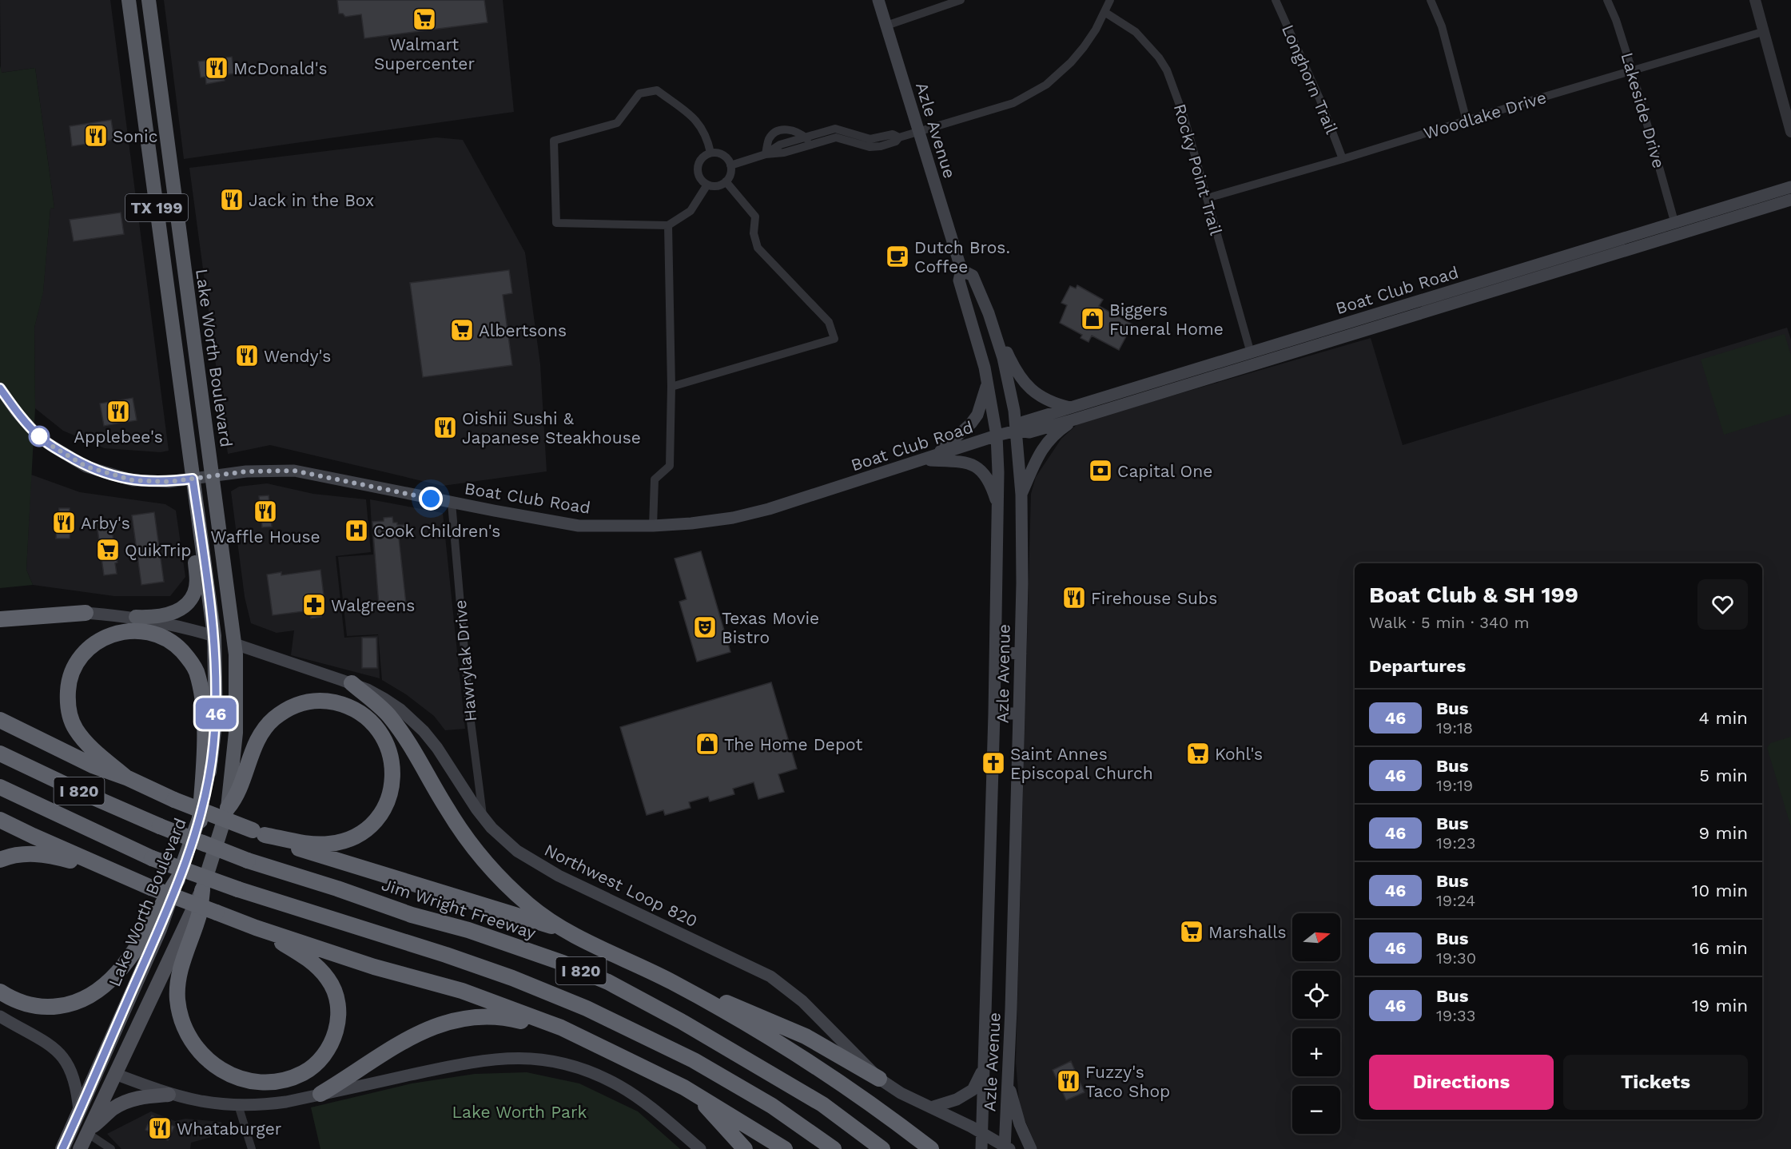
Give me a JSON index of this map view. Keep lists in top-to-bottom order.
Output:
{
  "streets": {
    "highway": [
      "TX 199",
      "Lake Worth Boulevard",
      "I 820",
      "Jim Wright Freeway"
    ],
    "main road": ["Azle Avenue", "Boat Club Road", "Northwest Loop 820"],
    "street": [
      "Longhorn Trail",
      "Lakeside Drive",
      "Woodlake Drive",
      "Rocky Point Trail",
      "Hawrylak Drive"
    ]
  },
  "crossings": [
    ["Longhorn Trail", "Woodlake Drive"],
    ["Lakeside Drive", "Woodlake Drive"],
    ["Lakeside Drive", "Boat Club Road"],
    ["Woodlake Drive", "Rocky Point Trail"],
    ["Azle Avenue", "Boat Club Road"],
    ["Azle Avenue", "Northwest Loop 820"],
    ["Rocky Point Trail", "Boat Club Road"],
    ["Boat Club Road", "Lake Worth Boulevard"],
    ["Boat Club Road", "Hawrylak Drive"],
    ["Lake Worth Boulevard", "Northwest Loop 820"],
    ["Hawrylak Drive", "Northwest Loop 820"]
  ],
  "parks": ["Lake Worth Park"],
  "places": {
    "supermarket": [
      "Walmart Supercenter",
      "Albertsons",
      "QuikTrip",
      "Kohl's",
      "Marshalls"
    ],
    "restaurant": [
      "McDonald's",
      "Sonic",
      "Jack in the Box",
      "Wendy's",
      "Applebee's",
      "Oishii Sushi & Japanese Steakhouse",
      "Waffle House",
      "Arby's",
      "Firehouse Subs",
      "Fuzzy's Taco Shop",
      "Whataburger"
    ],
    "cafe": ["Dutch Bros. Coffee"],
    "shop": ["Biggers Funeral Home", "The Home Depot"],
    "bank": ["Capital One"],
    "hospital": ["Cook Children's"],
    "pharmacy": ["Walgreens"],
    "theatre": ["Texas Movie Bistro"],
    "church": ["Saint Annes Episcopal Church"]
  },
  "lines": ["bus line 46"],
  "north": "right",
  "page": {
    "on_map": "46",
    "heading": [
      ["Boat Club & SH 199", "Walk · 5 min · 340 m"],
      "Departures"
    ],
    "list": [
      {
        "mark": "46",
        "name": "Bus",
        "note": "19:18",
        "value": "4 min"
      },
      {
        "mark": "46",
        "name": "Bus",
        "note": "19:19",
        "value": "5 min"
      },
      {
        "mark": "46",
        "name": "Bus",
        "note": "19:23",
        "value": "9 min"
      },
      {
        "mark": "46",
        "name": "Bus",
        "note": "19:24",
        "value": "10 min"
      },
      {
        "mark": "46",
        "name": "Bus",
        "note": "19:30",
        "value": "16 min"
      },
      {
        "mark": "46",
        "name": "Bus",
        "note": "19:33",
        "value": "19 min"
      }
    ],
    "map_buttons": ["+", "−"],
    "buttons": ["Directions", "Tickets"]
  }
}
